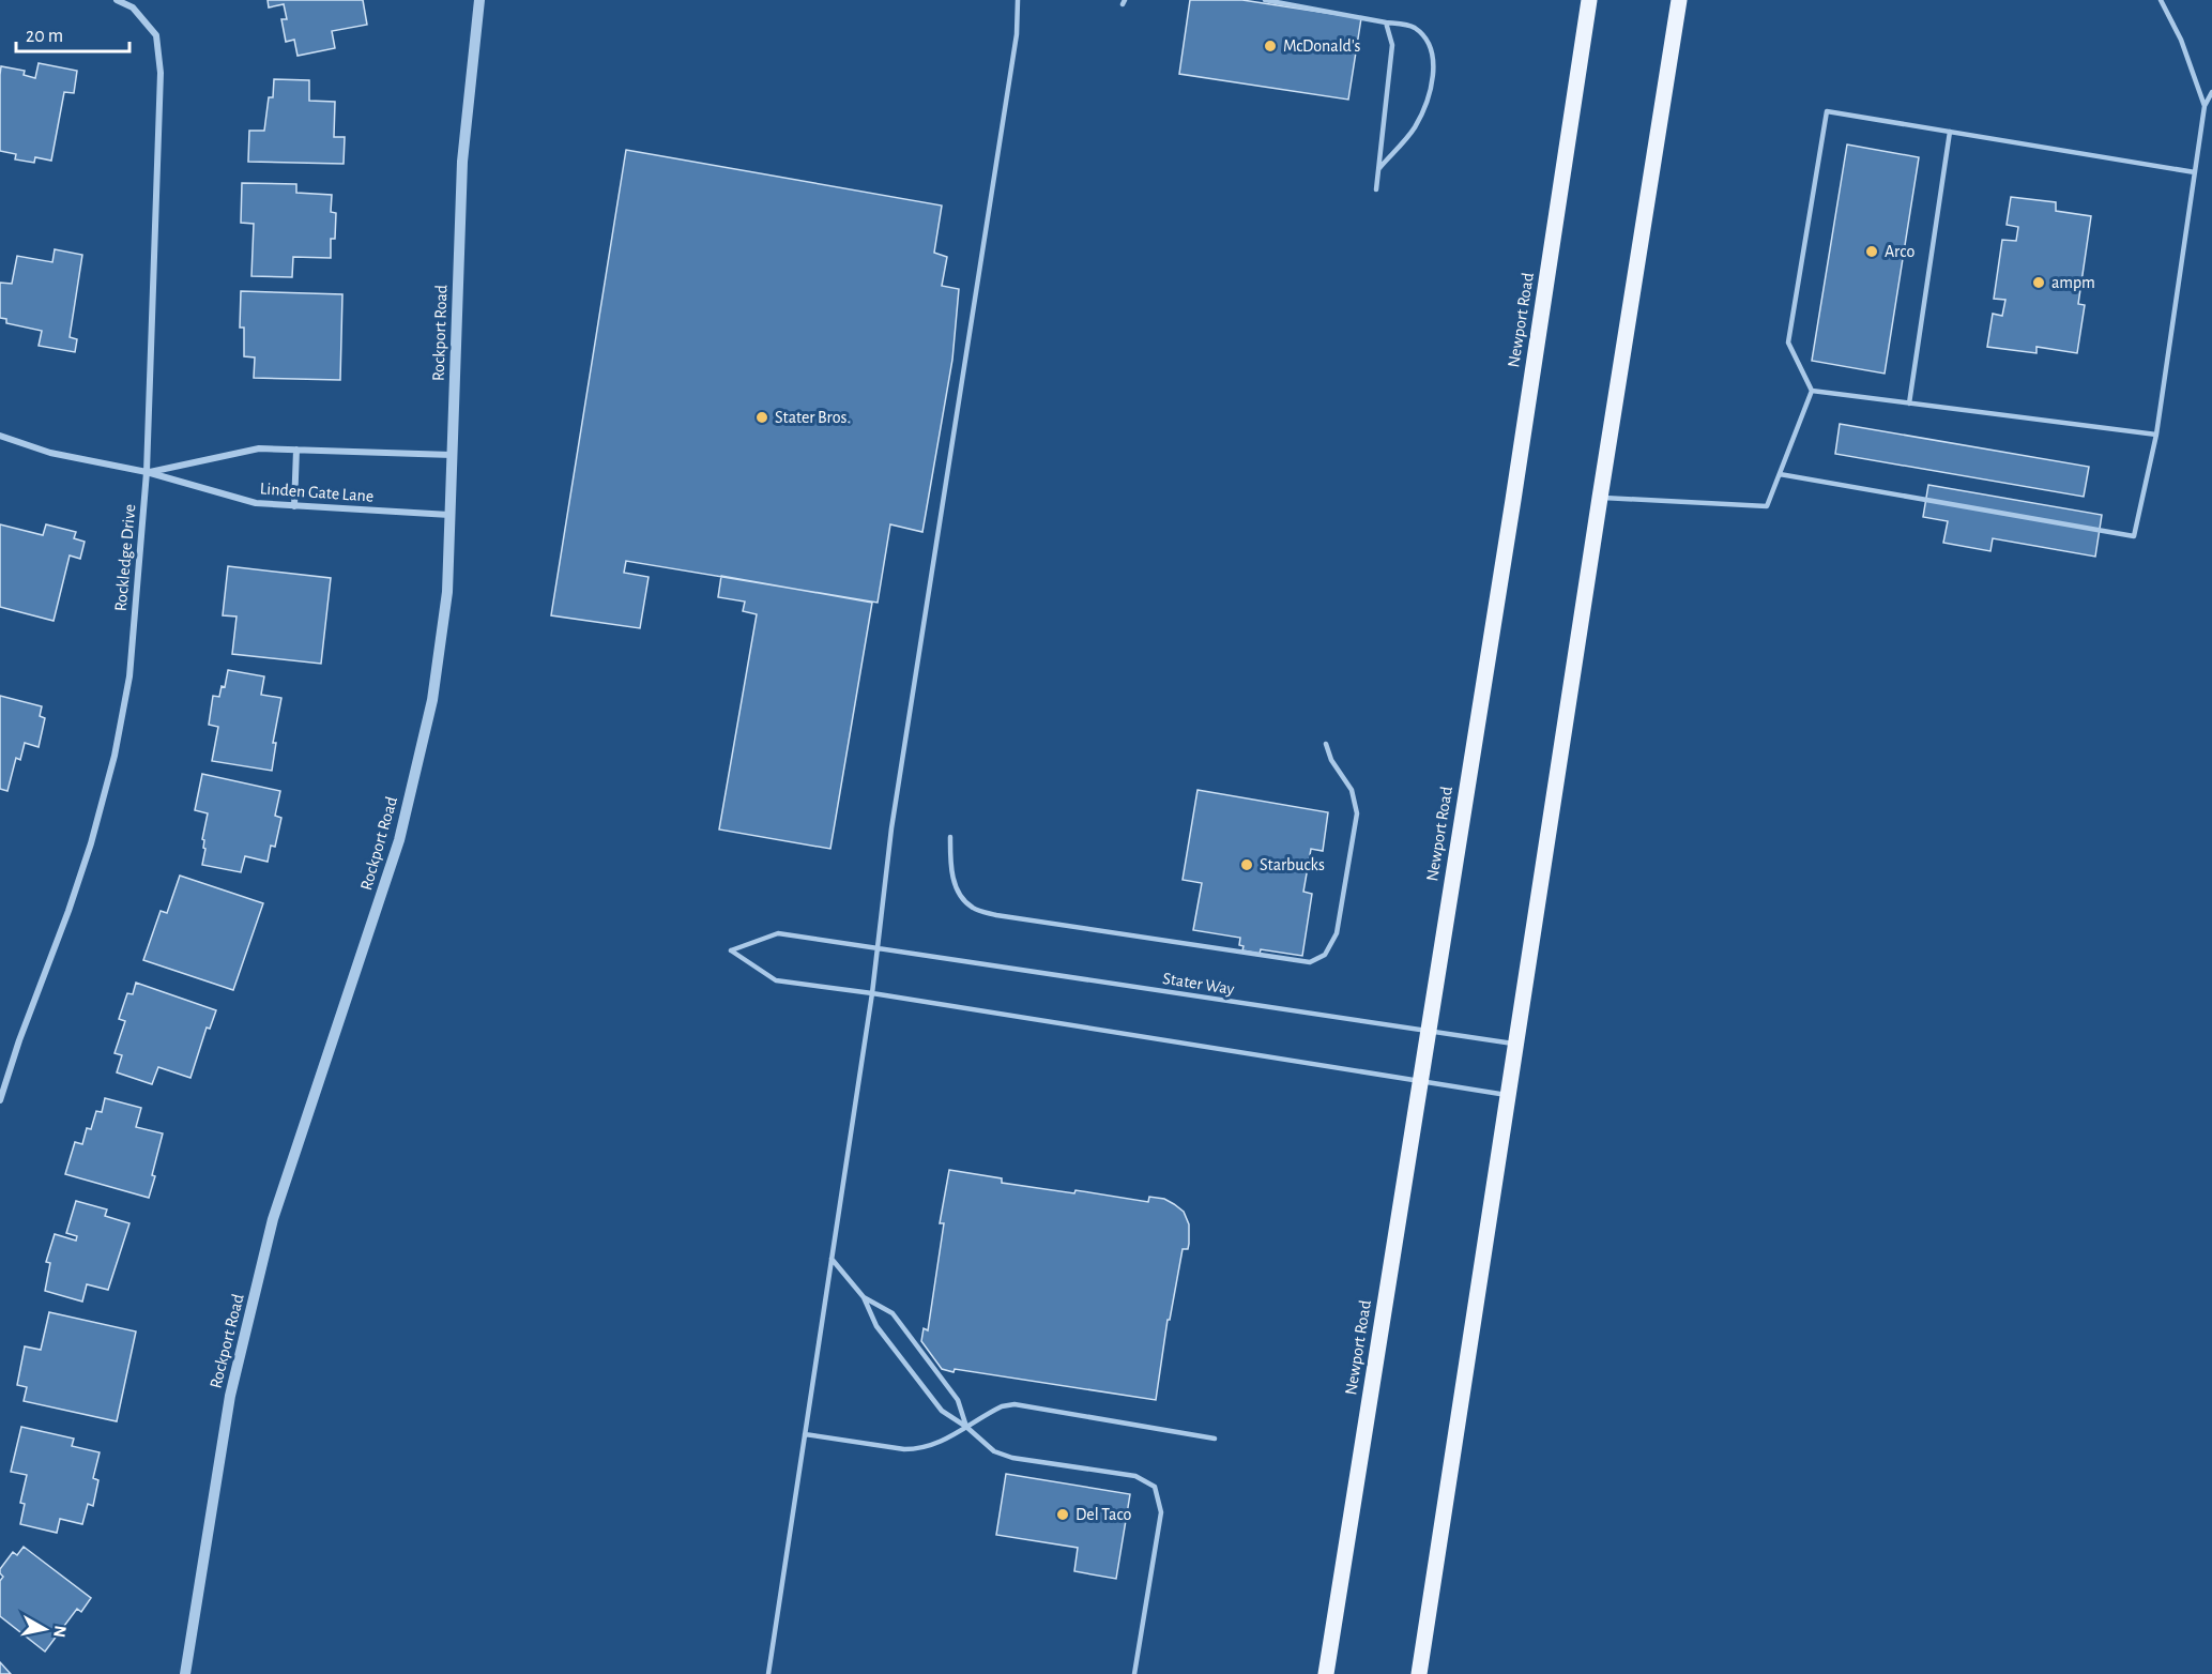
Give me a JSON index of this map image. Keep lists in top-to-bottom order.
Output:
{
  "streets": {
    "main road": ["Newport Road"],
    "street": ["Rockport Road", "Linden Gate Lane", "Rockledge Drive"],
    "lane": ["Stater Way"]
  },
  "crossings": [
    ["Newport Road", "Stater Way"],
    ["Rockport Road", "Linden Gate Lane"],
    ["Linden Gate Lane", "Rockledge Drive"]
  ],
  "places": [
    "McDonald's",
    "Arco",
    "ampm",
    "Stater Bros.",
    "Starbucks",
    "Del Taco"
  ],
  "scale_bar": "20 m",
  "north": "right"
}
